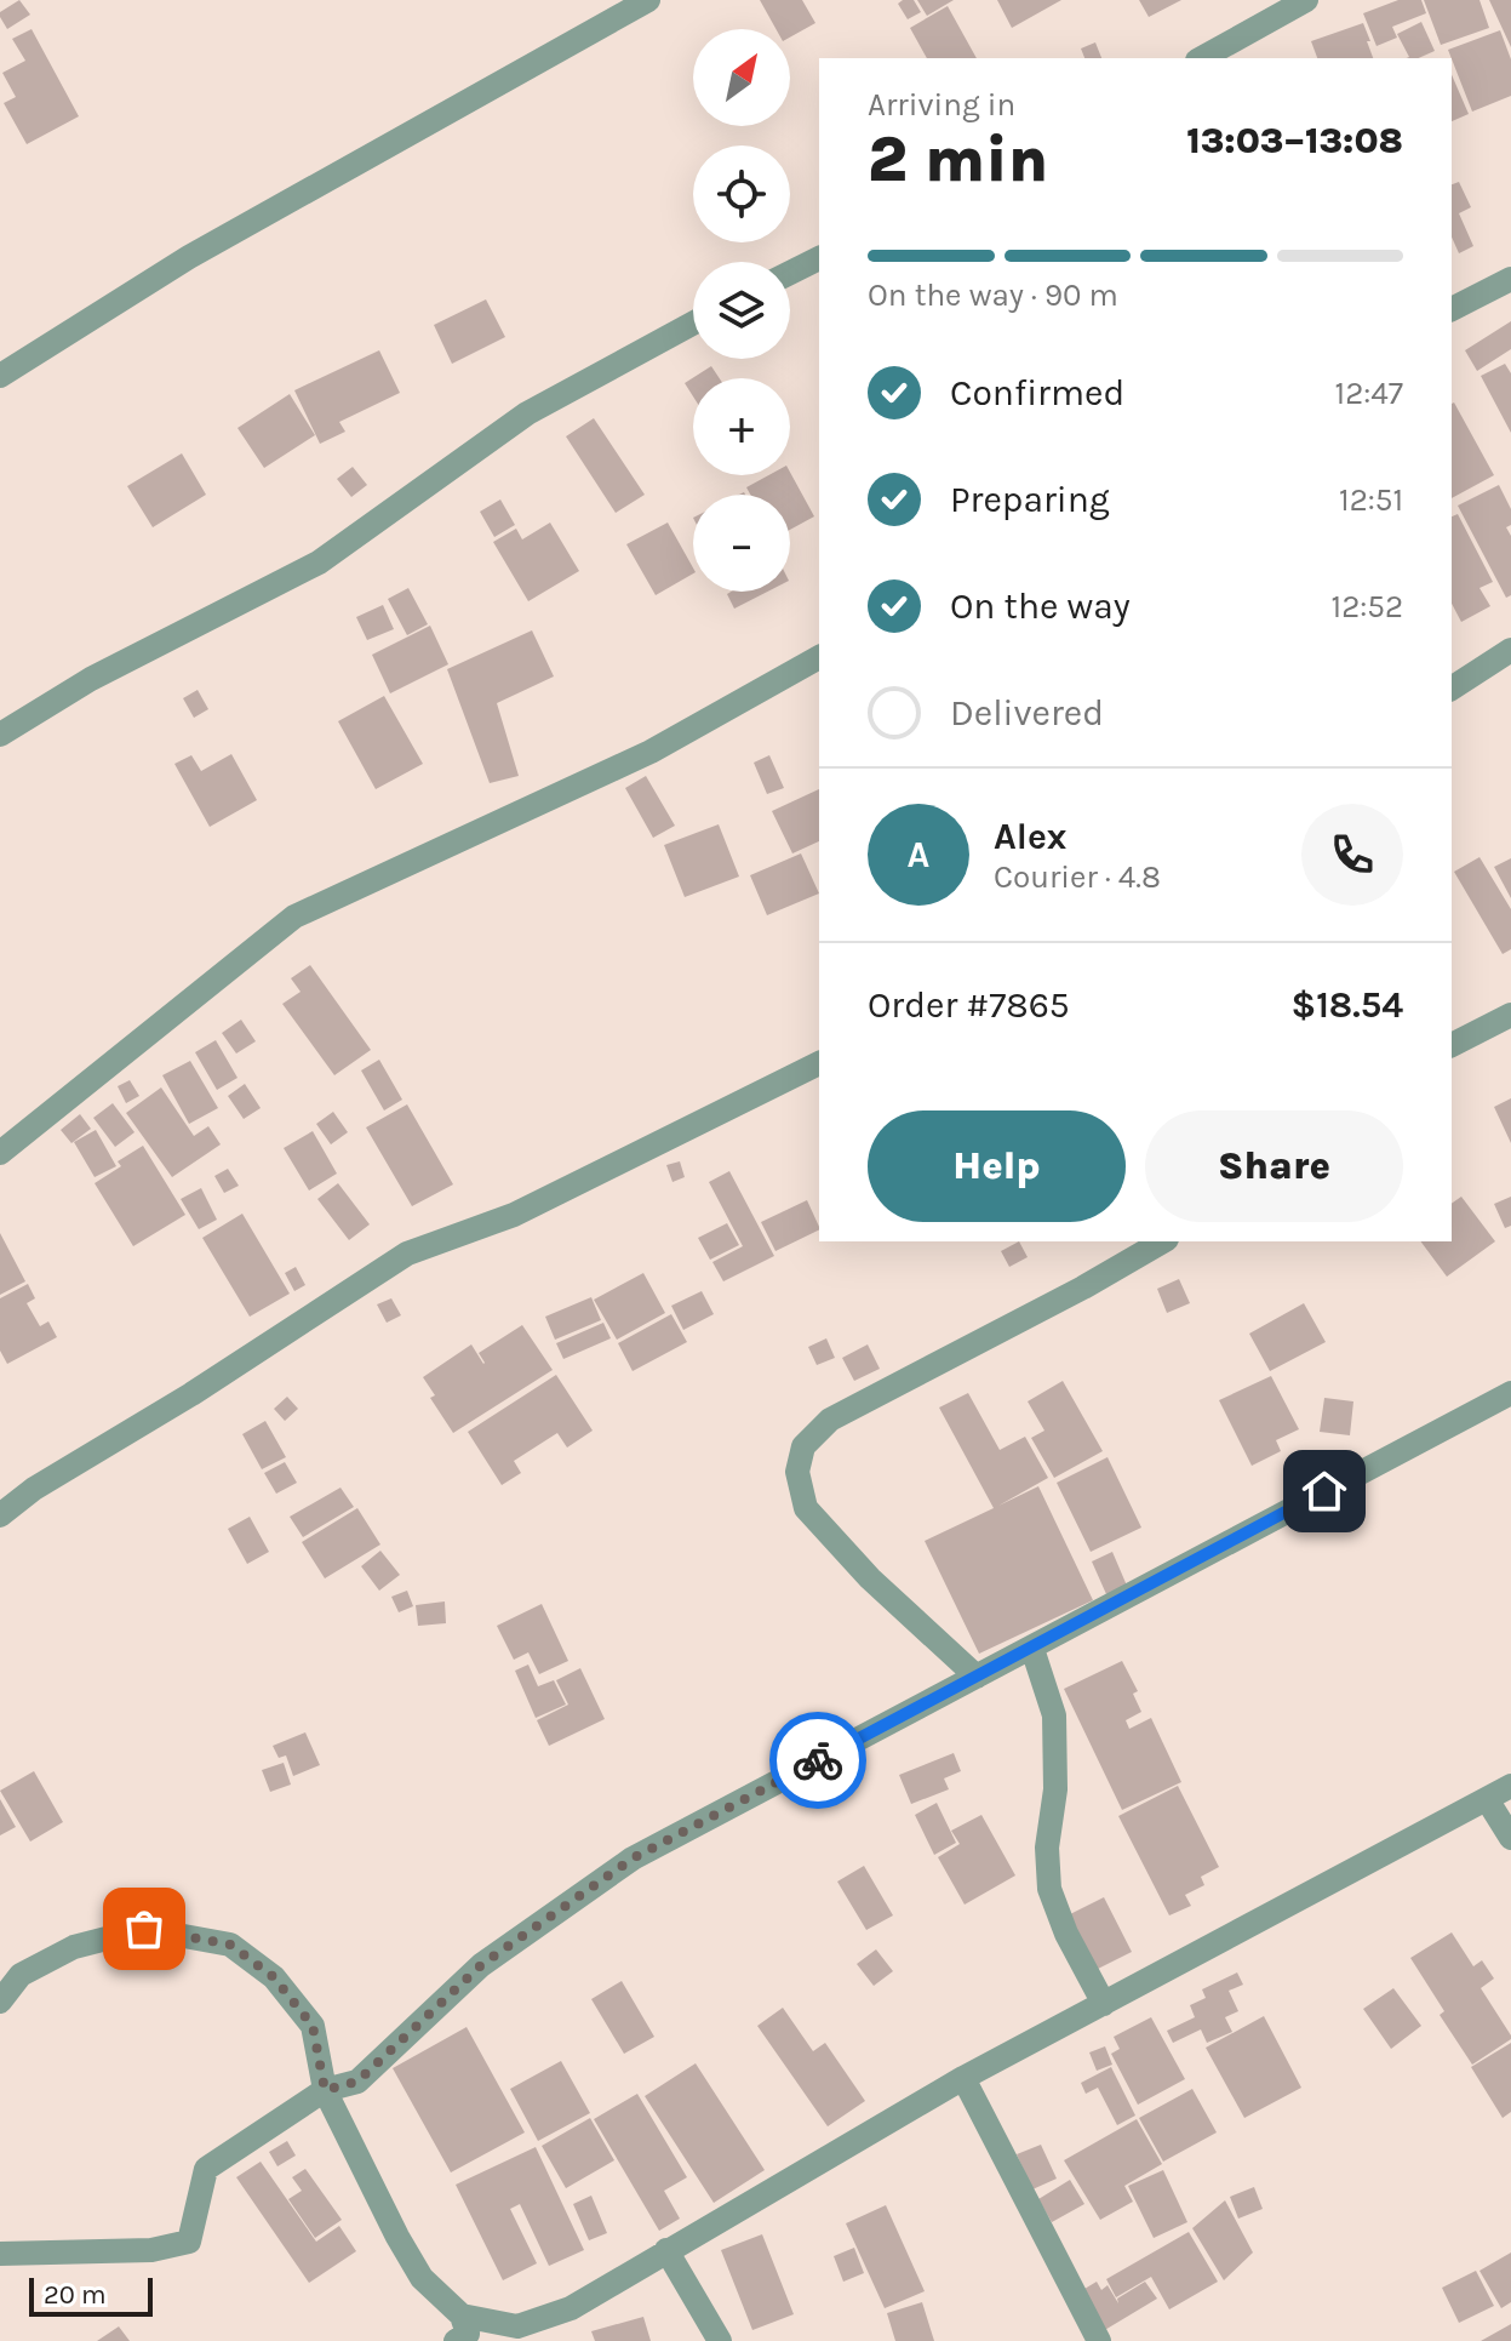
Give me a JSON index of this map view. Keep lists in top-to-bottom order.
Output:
{
  "scale_bar": "20 m",
  "north": "top right",
  "page": {
    "map_buttons": ["+", "−"],
    "heading": ["2 min", "Arriving in", "13:03–13:08"],
    "panel": [
      "Alex",
      "Courier · 4.8",
      "Order #7865",
      "$18.54"
    ],
    "bar": "On the way · 90 m",
    "list": [
      ["Confirmed", "12:47"],
      ["Preparing", "12:51"],
      ["On the way", "12:52"],
      "Delivered"
    ],
    "round": "A",
    "buttons": ["Help", "Share"],
    "scale": "20 m"
  }
}
